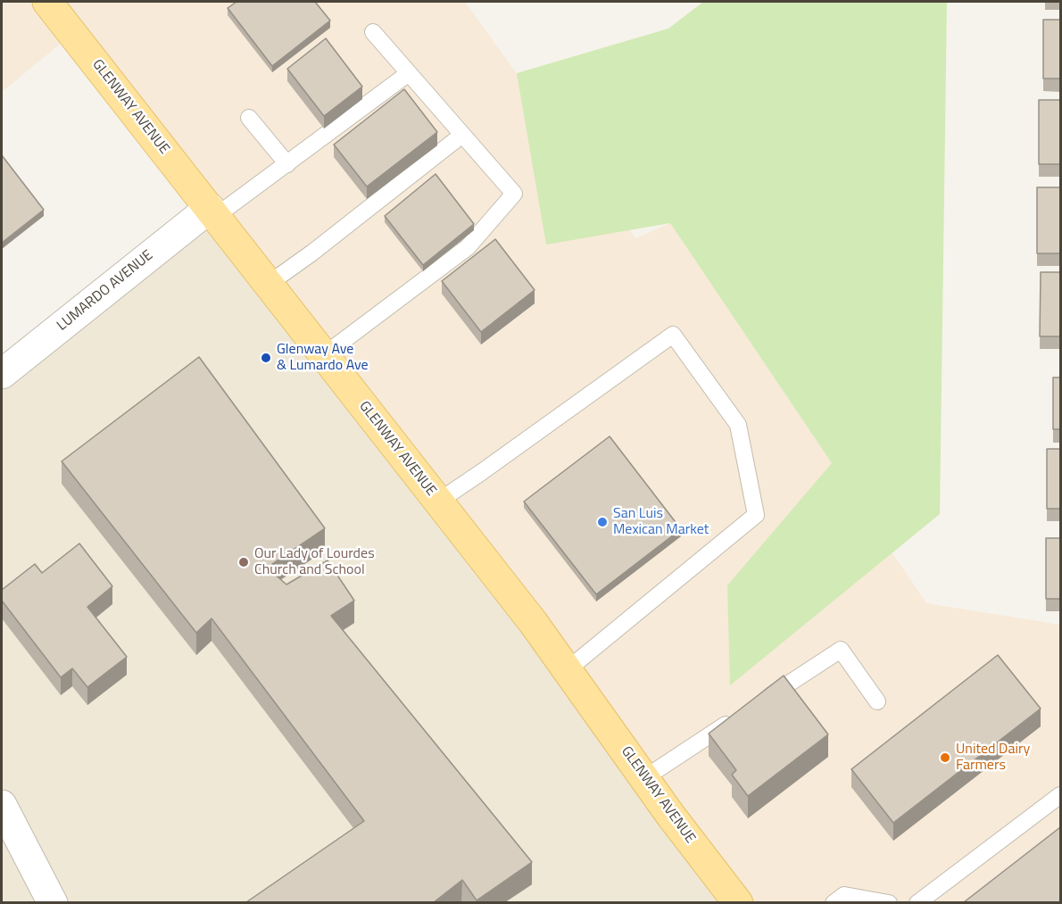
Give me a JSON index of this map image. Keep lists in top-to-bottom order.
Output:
{
  "streets": {
    "main road": ["GLENWAY AVENUE"],
    "street": ["LUMARDO AVENUE"]
  },
  "crossings": [
    ["GLENWAY AVENUE", "LUMARDO AVENUE"]
  ],
  "places": [
    "Glenway Ave & Lumardo Ave",
    "San Luis Mexican Market",
    "Our Lady of Lourdes Church and School",
    "United Dairy Farmers"
  ]
}
